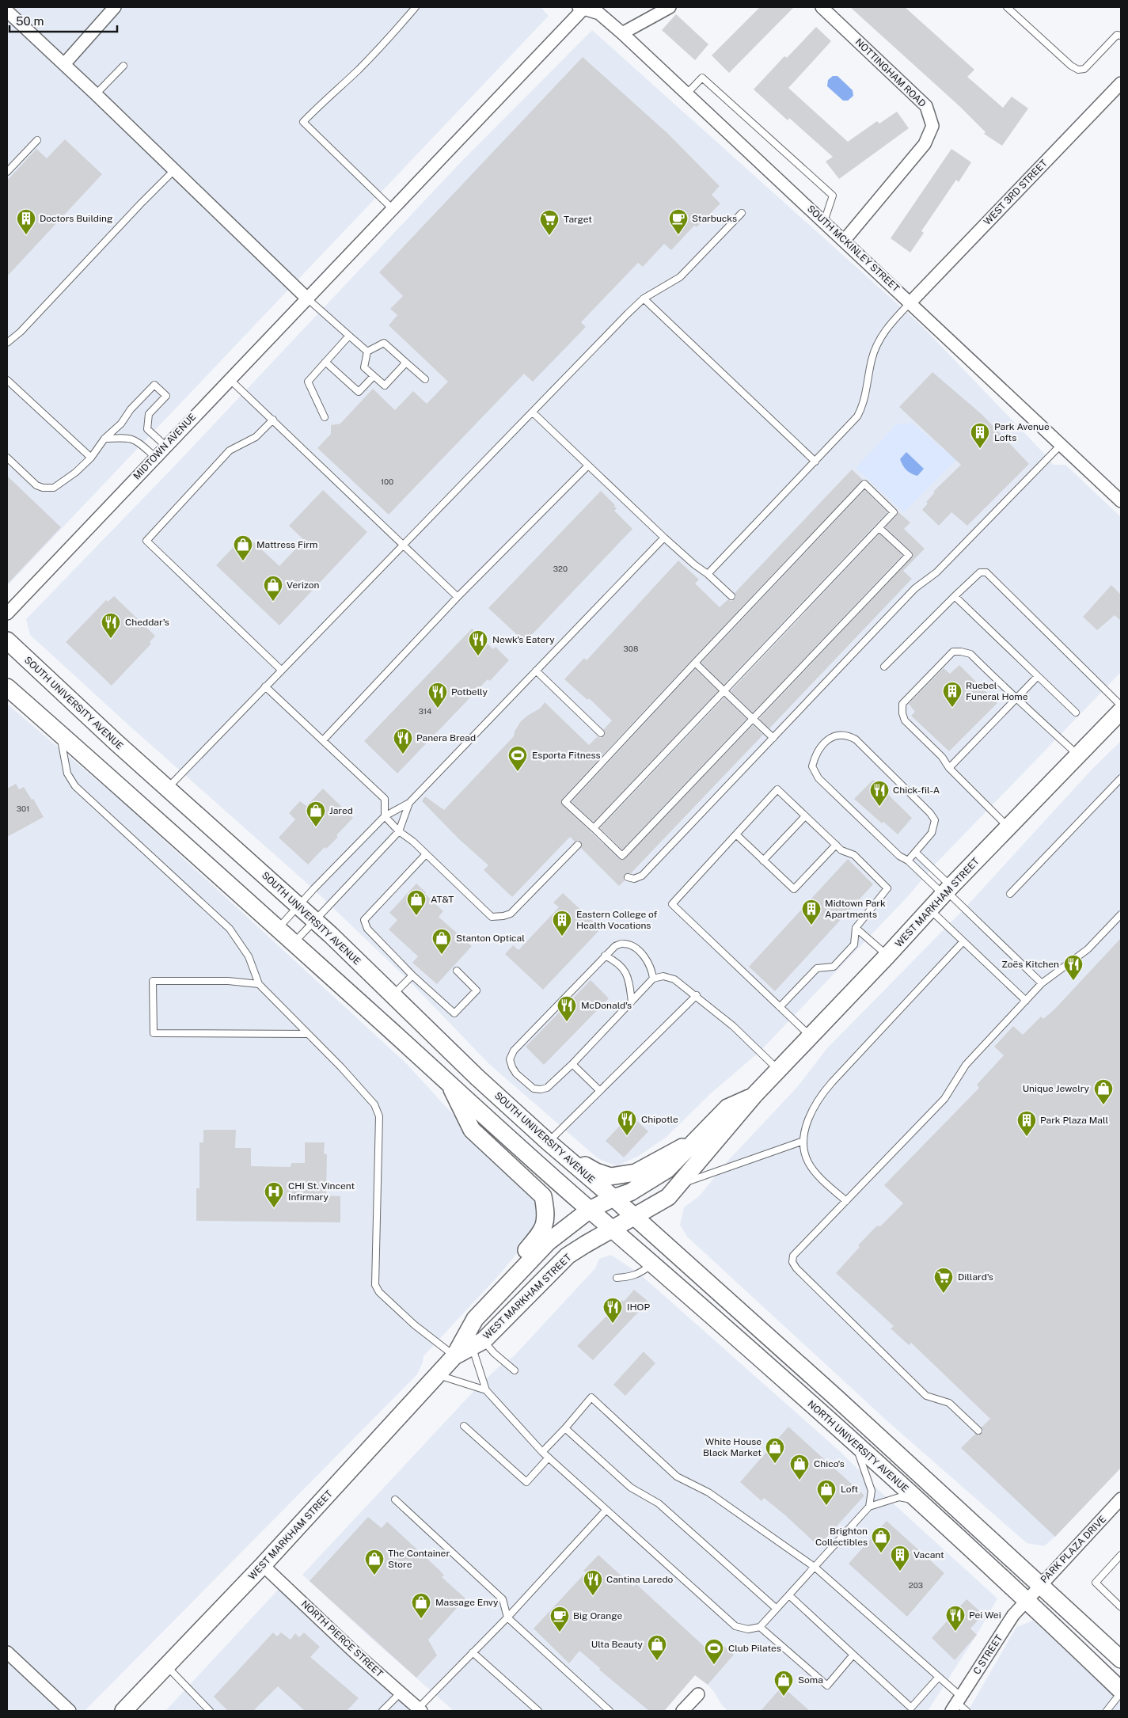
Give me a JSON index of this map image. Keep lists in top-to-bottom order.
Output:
{
  "streets": {
    "main road": ["SOUTH UNIVERSITY AVENUE", "WEST MARKHAM STREET", "NORTH UNIVERSITY AVENUE"],
    "street": [
      "NOTTINGHAM ROAD",
      "WEST 3RD STREET",
      "SOUTH MCKINLEY STREET",
      "MIDTOWN AVENUE",
      "PARK PLAZA DRIVE",
      "NORTH PIERCE STREET",
      "C STREET"
    ]
  },
  "crossings": [
    ["NOTTINGHAM ROAD", "SOUTH MCKINLEY STREET"],
    ["WEST 3RD STREET", "SOUTH MCKINLEY STREET"],
    ["SOUTH MCKINLEY STREET", "MIDTOWN AVENUE"],
    ["SOUTH UNIVERSITY AVENUE", "WEST MARKHAM STREET"],
    ["SOUTH UNIVERSITY AVENUE", "NORTH UNIVERSITY AVENUE"],
    ["WEST MARKHAM STREET", "NORTH UNIVERSITY AVENUE"],
    ["WEST MARKHAM STREET", "NORTH PIERCE STREET"],
    ["NORTH UNIVERSITY AVENUE", "PARK PLAZA DRIVE"],
    ["NORTH UNIVERSITY AVENUE", "C STREET"],
    ["PARK PLAZA DRIVE", "C STREET"]
  ],
  "places": {
    "building": [
      "Doctors Building",
      "Park Avenue Lofts",
      "Ruebel Funeral Home",
      "Midtown Park Apartments",
      "Eastern College of Health Vocations",
      "Park Plaza Mall",
      "Vacant"
    ],
    "cafe": ["Starbucks", "Big Orange"],
    "supermarket": ["Target", "Dillard's"],
    "shop": [
      "Mattress Firm",
      "Verizon",
      "Jared",
      "AT&T",
      "Stanton Optical",
      "Unique Jewelry",
      "White House Black Market",
      "Chico's",
      "Loft",
      "Brighton Collectibles",
      "The Container Store",
      "Massage Envy",
      "Ulta Beauty",
      "Soma"
    ],
    "restaurant": [
      "Cheddar's",
      "Newk's Eatery",
      "Potbelly",
      "Panera Bread",
      "Chick-fil-A",
      "Zoës Kitchen",
      "McDonald's",
      "Chipotle",
      "IHOP",
      "Cantina Laredo",
      "Pei Wei"
    ],
    "sports": ["Esporta Fitness", "Club Pilates"],
    "hospital": ["CHI St. Vincent Infirmary"]
  },
  "house_numbers": [
    "100",
    "320",
    "308",
    "314",
    "301",
    "203"
  ],
  "scale_bar": "50 m"
}
